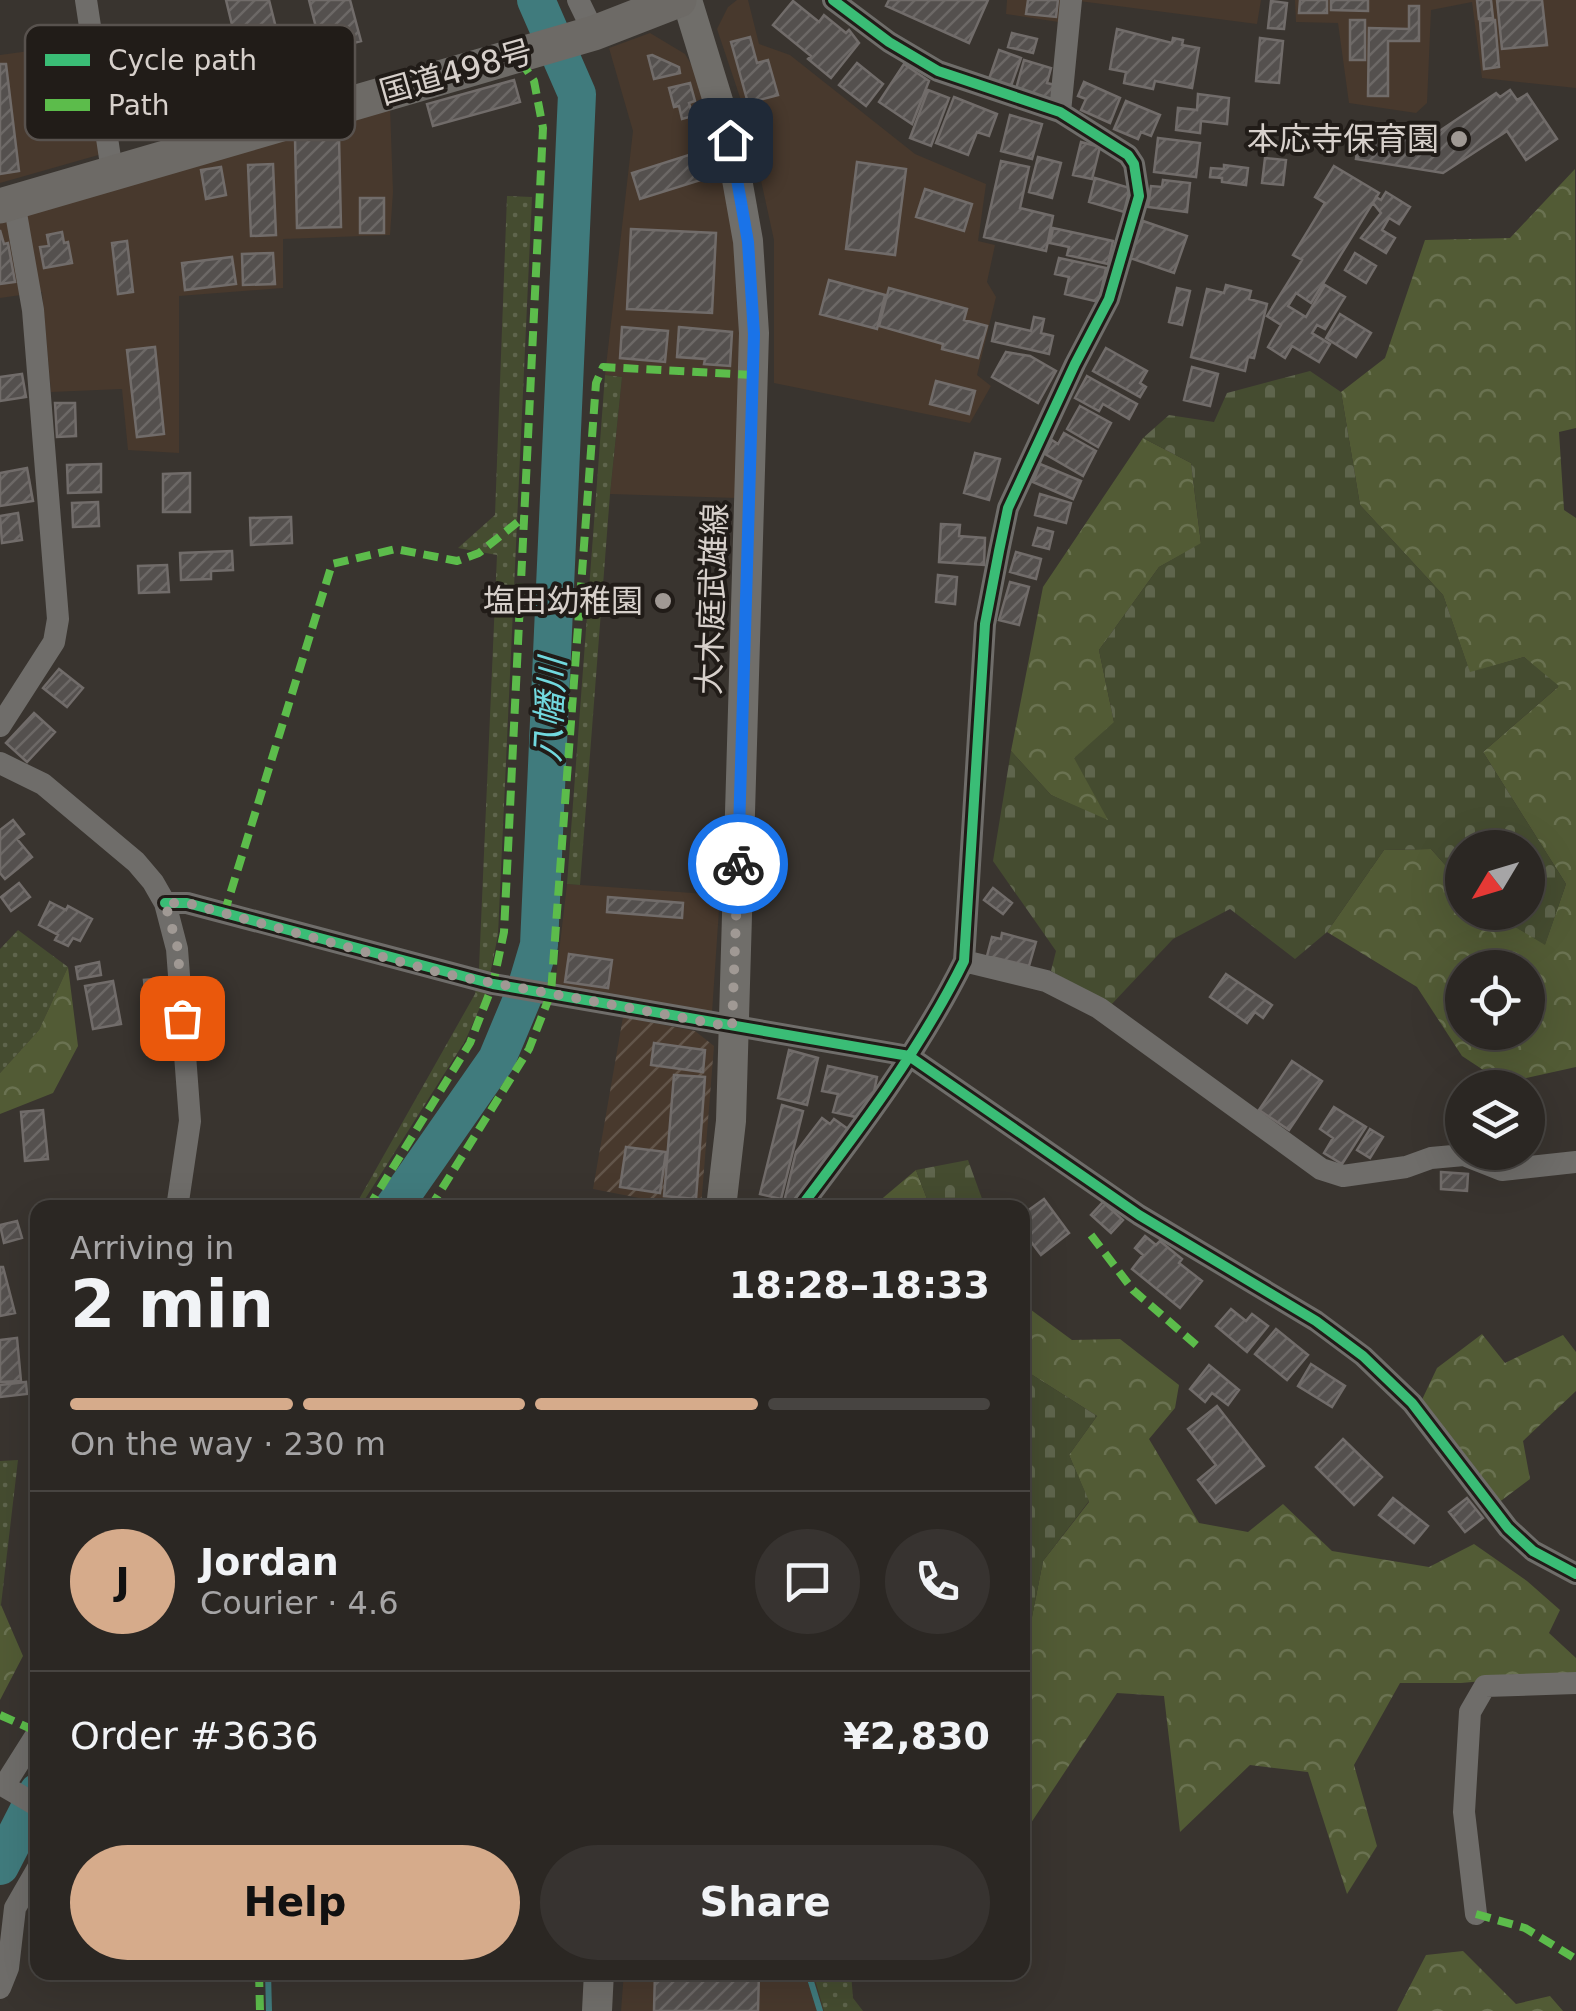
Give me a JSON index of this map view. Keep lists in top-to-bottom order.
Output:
{
  "streets": {
    "highway": ["国道498号"],
    "main road": ["大木庭武雄線"]
  },
  "water": ["八幡川"],
  "places": ["本応寺保育園", "塩田幼稚園"],
  "legend": ["Cycle path", "Path"],
  "north": "bottom left",
  "page": {
    "heading": ["2 min", "Arriving in", "18:28–18:33"],
    "panel": [
      "Jordan",
      "Courier · 4.6",
      "Order #3636",
      "¥2,830"
    ],
    "bar": "On the way · 230 m",
    "round": "J",
    "buttons": ["Help", "Share"]
  }
}
